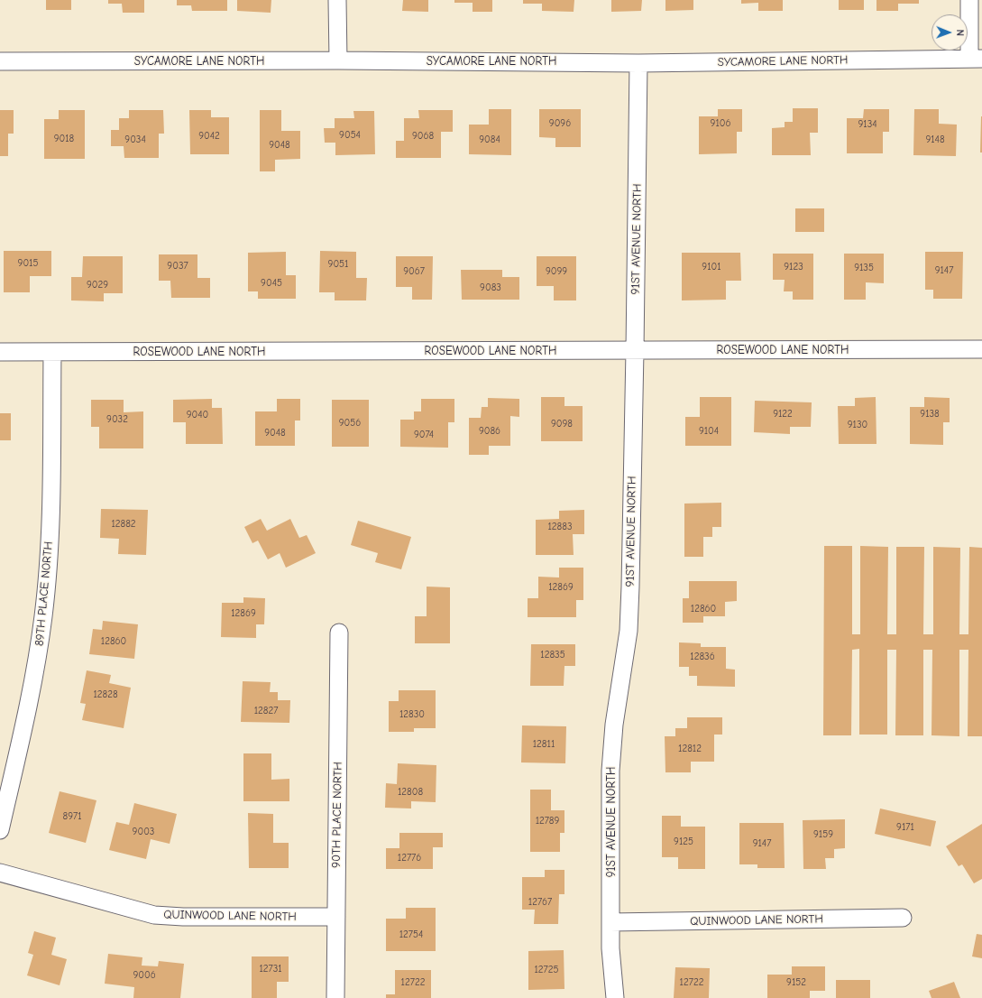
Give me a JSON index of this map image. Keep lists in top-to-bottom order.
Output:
{
  "streets": {
    "street": [
      "SYCAMORE LANE NORTH",
      "91ST AVENUE NORTH",
      "ROSEWOOD LANE NORTH",
      "89TH PLACE NORTH",
      "90TH PLACE NORTH",
      "QUINWOOD LANE NORTH"
    ]
  },
  "crossings": [
    ["SYCAMORE LANE NORTH", "91ST AVENUE NORTH"],
    ["91ST AVENUE NORTH", "ROSEWOOD LANE NORTH"],
    ["91ST AVENUE NORTH", "QUINWOOD LANE NORTH"],
    ["ROSEWOOD LANE NORTH", "89TH PLACE NORTH"],
    ["90TH PLACE NORTH", "QUINWOOD LANE NORTH"]
  ],
  "house_numbers": [
    "9096",
    "9106",
    "9134",
    "9054",
    "9042",
    "9068",
    "9018",
    "9034",
    "9084",
    "9148",
    "9048",
    "9015",
    "9051",
    "9037",
    "9101",
    "9123",
    "9135",
    "9147",
    "9067",
    "9099",
    "9045",
    "9029",
    "9083",
    "9122",
    "9138",
    "9040",
    "9032",
    "9056",
    "9098",
    "9130",
    "9086",
    "9104",
    "9048",
    "9074",
    "12882",
    "12883",
    "12869",
    "12860",
    "12869",
    "12860",
    "12835",
    "12836",
    "12828",
    "12827",
    "12830",
    "12811",
    "12812",
    "12808",
    "8971",
    "12789",
    "9171",
    "9003",
    "9159",
    "9125",
    "9147",
    "12776",
    "12767",
    "12754",
    "12731",
    "12725",
    "9006",
    "12722",
    "12722",
    "9152"
  ],
  "north": "right"
}
